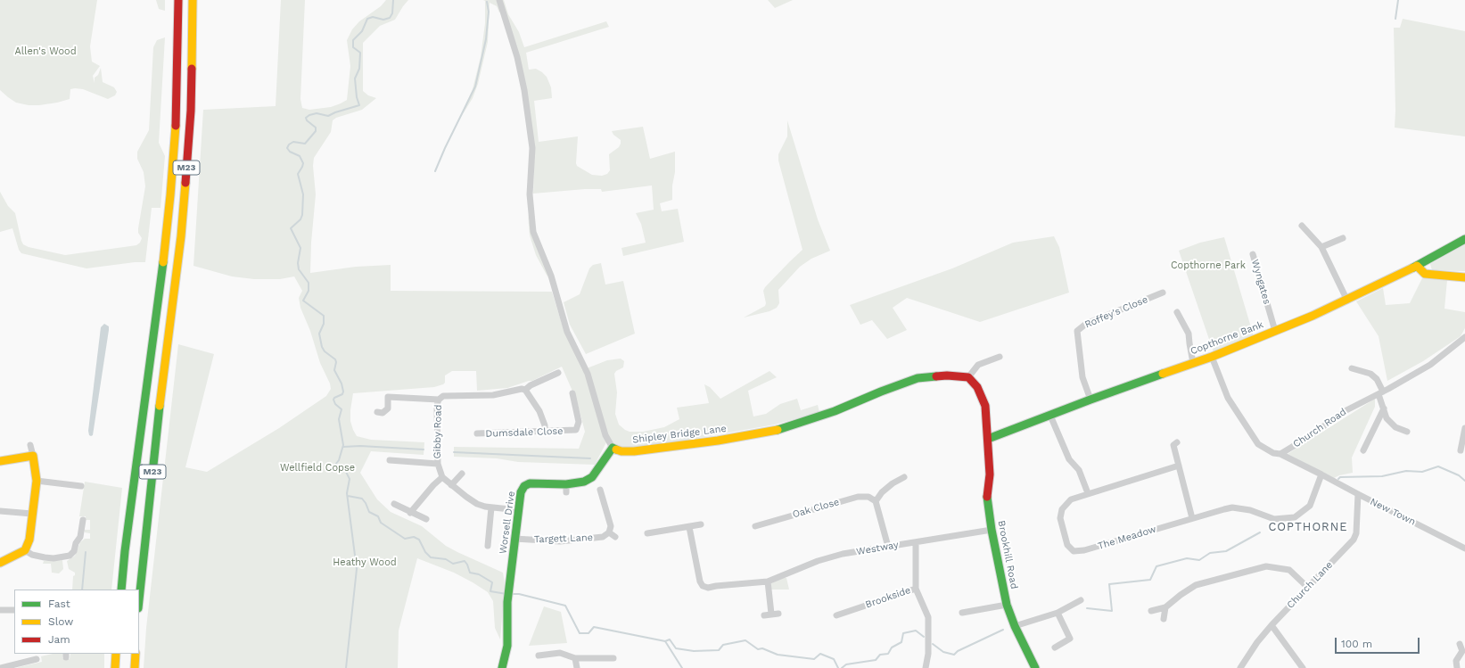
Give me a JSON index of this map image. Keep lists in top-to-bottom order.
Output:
{
  "streets": {
    "main road": [
      "M23",
      "Copthorne Bank",
      "Shipley Bridge Lane",
      "Worsell Drive",
      "Brookhill Road"
    ],
    "street": [
      "Wyngates",
      "Roffey's Close",
      "Church Road",
      "Gibby Road",
      "Dumsdale Close",
      "Oak Close",
      "New Town",
      "The Meadow",
      "Targett Lane",
      "Westway",
      "Church Lane",
      "Brookside"
    ]
  },
  "crossings": [
    ["Wyngates", "Copthorne Bank"],
    ["Roffey's Close", "Copthorne Bank"],
    ["Copthorne Bank", "Brookhill Road"],
    ["Church Road", "New Town"],
    ["Gibby Road", "Worsell Drive"],
    ["Shipley Bridge Lane", "Worsell Drive"],
    ["New Town", "The Meadow"],
    ["New Town", "Church Lane"],
    ["Worsell Drive", "Targett Lane"],
    ["Westway", "Brookhill Road"],
    ["Westway", "Brookside"]
  ],
  "districts": ["COPTHORNE"],
  "parks": [
    "Allen's Wood",
    "Copthorne Park",
    "Wellfield Copse",
    "Heathy Wood"
  ],
  "legend": ["Fast", "Slow", "Jam"],
  "scale_bar": "100 m"
}
